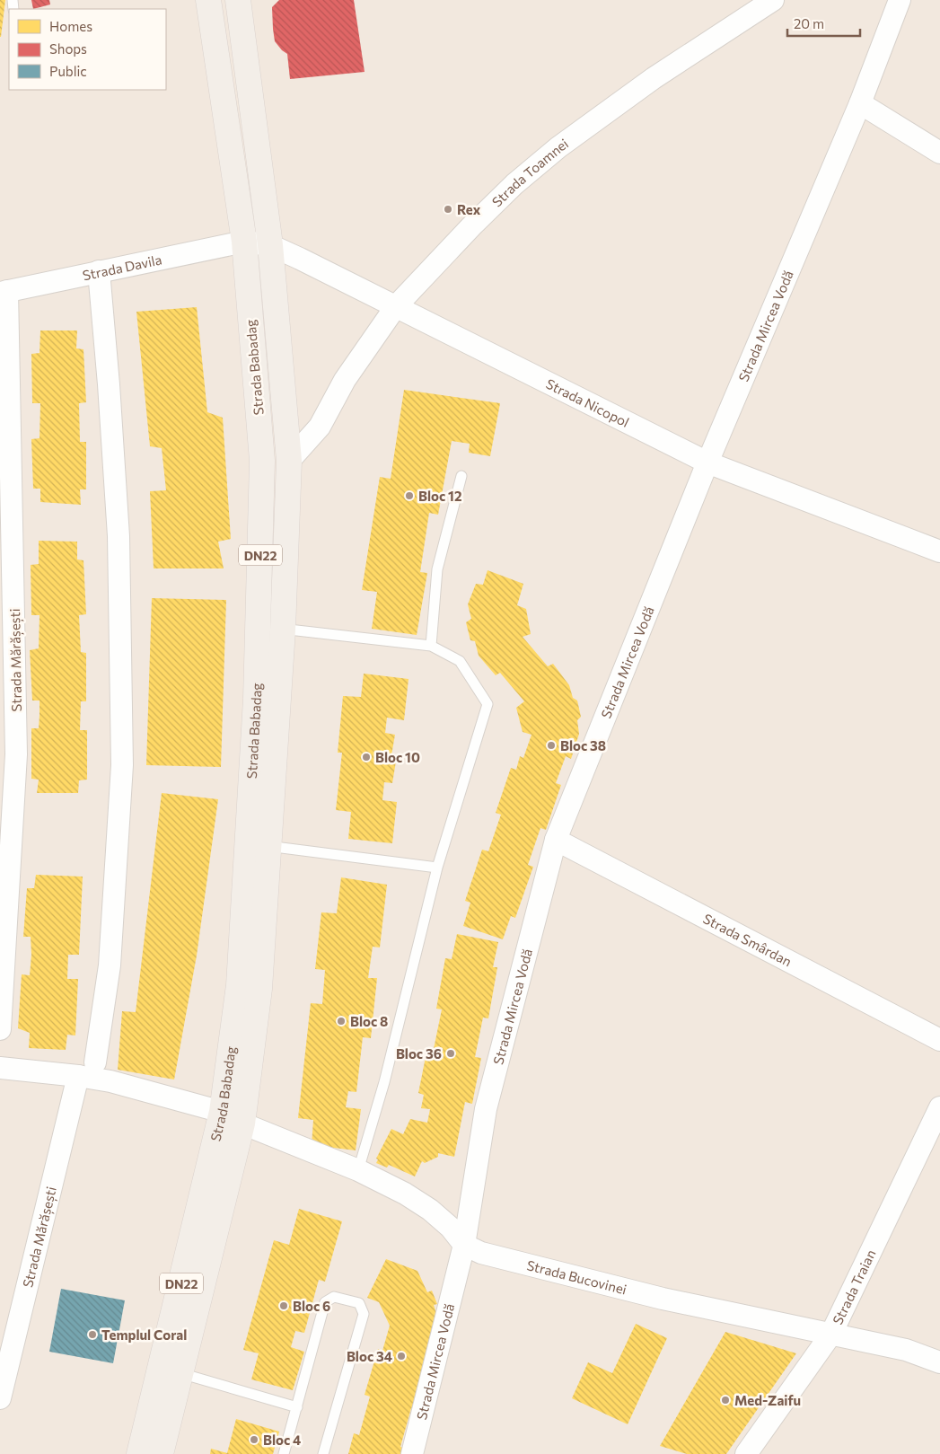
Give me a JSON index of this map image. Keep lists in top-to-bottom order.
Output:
{
  "streets": {
    "main road": ["Strada Babadag", "DN22"],
    "street": [
      "Strada Toamnei",
      "Strada Davila",
      "Strada Mircea Vodă",
      "Strada Nicopol",
      "Strada Mărășești",
      "Strada Smârdan",
      "Strada Bucovinei",
      "Strada Traian"
    ]
  },
  "crossings": [
    ["Strada Toamnei", "Strada Babadag"],
    ["Strada Toamnei", "Strada Nicopol"],
    ["Strada Davila", "Strada Babadag"],
    ["Strada Davila", "Strada Nicopol"],
    ["Strada Davila", "Strada Mărășești"],
    ["Strada Mircea Vodă", "Strada Nicopol"],
    ["Strada Mircea Vodă", "Strada Smârdan"],
    ["Strada Mircea Vodă", "Strada Bucovinei"],
    ["Strada Babadag", "Strada Nicopol"],
    ["Strada Babadag", "Strada Bucovinei"],
    ["Strada Mărășești", "Strada Bucovinei"],
    ["Strada Bucovinei", "Strada Traian"]
  ],
  "places": [
    "Rex",
    "Bloc 12",
    "Bloc 38",
    "Bloc 10",
    "Bloc 8",
    "Bloc 36",
    "Bloc 6",
    "Templul Coral",
    "Bloc 34",
    "Med-Zaifu",
    "Bloc 4"
  ],
  "legend": ["Homes", "Shops", "Public"],
  "scale_bar": "20 m"
}
